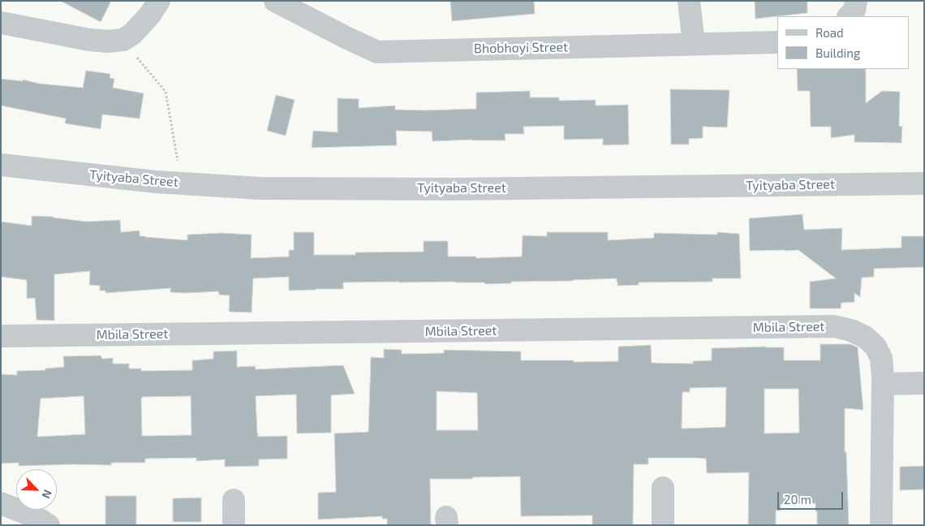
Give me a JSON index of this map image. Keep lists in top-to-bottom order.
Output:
{
  "streets": {
    "street": ["Bhobhoyi Street", "Tyityaba Street", "Mbila Street"]
  },
  "legend": ["Road", "Building"],
  "scale_bar": "20 m",
  "north": "bottom right"
}
